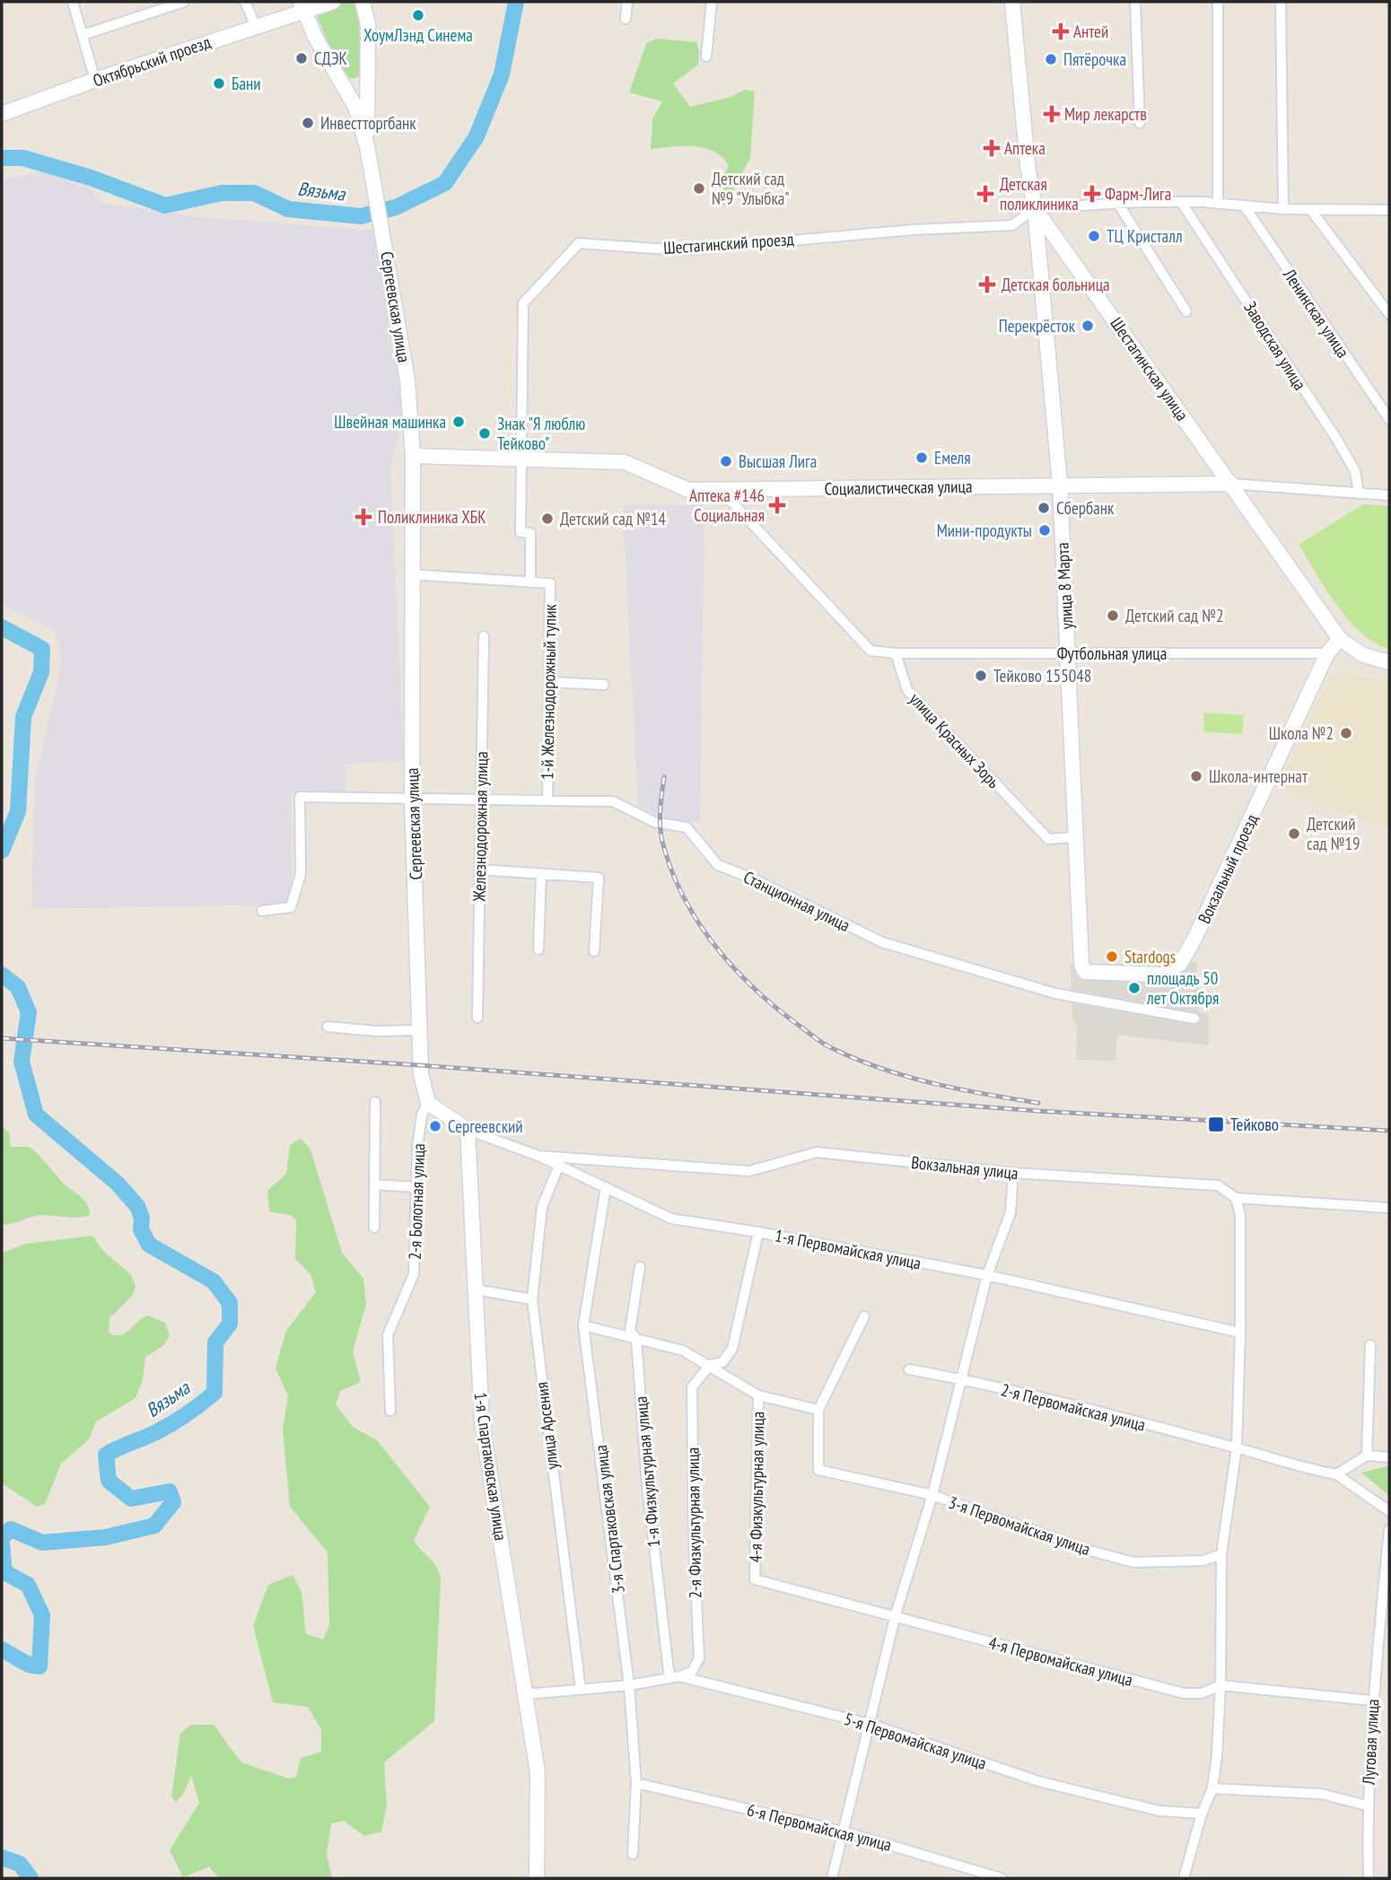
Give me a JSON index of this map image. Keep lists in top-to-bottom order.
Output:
{
  "streets": {
    "street": [
      "Октябрьский проезд",
      "Шестагинский проезд",
      "Сергеевская улица",
      "Ленинская улица",
      "Заводская улица",
      "Шестагинская улица",
      "Социалистическая улица",
      "улица 8 Марта",
      "Футбольная улица",
      "1-й Железнодорожный тупик",
      "улица Красных Зорь",
      "Железнодорожная улица",
      "Вокзальный проезд",
      "Станционная улица",
      "Вокзальная улица",
      "2-я Болотная улица",
      "1-я Первомайская улица",
      "2-я Первомайская улица",
      "улица Арсения",
      "1-я Спартаковская улица",
      "1-я Физкультурная улица",
      "4-я Физкультурная улица",
      "3-я Спартаковская улица",
      "2-я Физкультурная улица",
      "3-я Первомайская улица",
      "4-я Первомайская улица",
      "5-я Первомайская улица",
      "Луговая улица",
      "6-я Первомайская улица"
    ]
  },
  "crossings": [
    ["Шестагинский проезд", "Шестагинская улица"],
    ["Шестагинский проезд", "Социалистическая улица"],
    ["Шестагинский проезд", "улица 8 Марта"],
    ["Сергеевская улица", "Социалистическая улица"],
    ["Сергеевская улица", "Станционная улица"],
    ["Сергеевская улица", "2-я Болотная улица"],
    ["Заводская улица", "Социалистическая улица"],
    ["Шестагинская улица", "Социалистическая улица"],
    ["Шестагинская улица", "улица 8 Марта"],
    ["Шестагинская улица", "Вокзальный проезд"],
    ["Социалистическая улица", "улица 8 Марта"],
    ["улица 8 Марта", "Футбольная улица"],
    ["улица 8 Марта", "улица Красных Зорь"],
    ["улица 8 Марта", "Вокзальный проезд"],
    ["Футбольная улица", "улица Красных Зорь"],
    ["Футбольная улица", "Вокзальный проезд"],
    ["1-й Железнодорожный тупик", "Станционная улица"],
    ["Железнодорожная улица", "Станционная улица"],
    ["Вокзальная улица", "1-я Первомайская улица"],
    ["1-я Первомайская улица", "улица Арсения"],
    ["1-я Первомайская улица", "1-я Спартаковская улица"],
    ["1-я Первомайская улица", "3-я Спартаковская улица"],
    ["1-я Первомайская улица", "2-я Физкультурная улица"],
    ["улица Арсения", "5-я Первомайская улица"],
    ["1-я Спартаковская улица", "5-я Первомайская улица"],
    ["1-я Физкультурная улица", "2-я Физкультурная улица"],
    ["1-я Физкультурная улица", "5-я Первомайская улица"],
    ["4-я Физкультурная улица", "4-я Первомайская улица"],
    ["3-я Спартаковская улица", "5-я Первомайская улица"],
    ["3-я Спартаковская улица", "6-я Первомайская улица"],
    ["2-я Физкультурная улица", "5-я Первомайская улица"],
    ["4-я Первомайская улица", "Луговая улица"]
  ],
  "water": ["Вязьма"],
  "places": {
    "other": [
      "ХоумЛэнд Синема",
      "СДЭК",
      "Пятёрочка",
      "Бани",
      "Инвестторгбанк",
      "Детский сад №9 \"Улыбка\"",
      "ТЦ Кристалл",
      "Перекрёсток",
      "Швейная машинка",
      "Знак \"Я люблю Тейково\"",
      "Емеля",
      "Высшая Лига",
      "Сбербанк",
      "Детский сад №14",
      "Мини-продукты",
      "Детский сад №2",
      "Тейково 155048",
      "Школа №2",
      "Школа-интернат",
      "Детский сад №19",
      "Stardogs",
      "площадь 50 лет Октября",
      "Сергеевский"
    ],
    "health": [
      "Антей",
      "Мир лекарств",
      "Аптека",
      "Детская поликлиника",
      "Фарм-Лига",
      "Детская больница",
      "Аптека #146 Социальная",
      "Поликлиника ХБК"
    ],
    "transit": ["Тейково"]
  }
}
